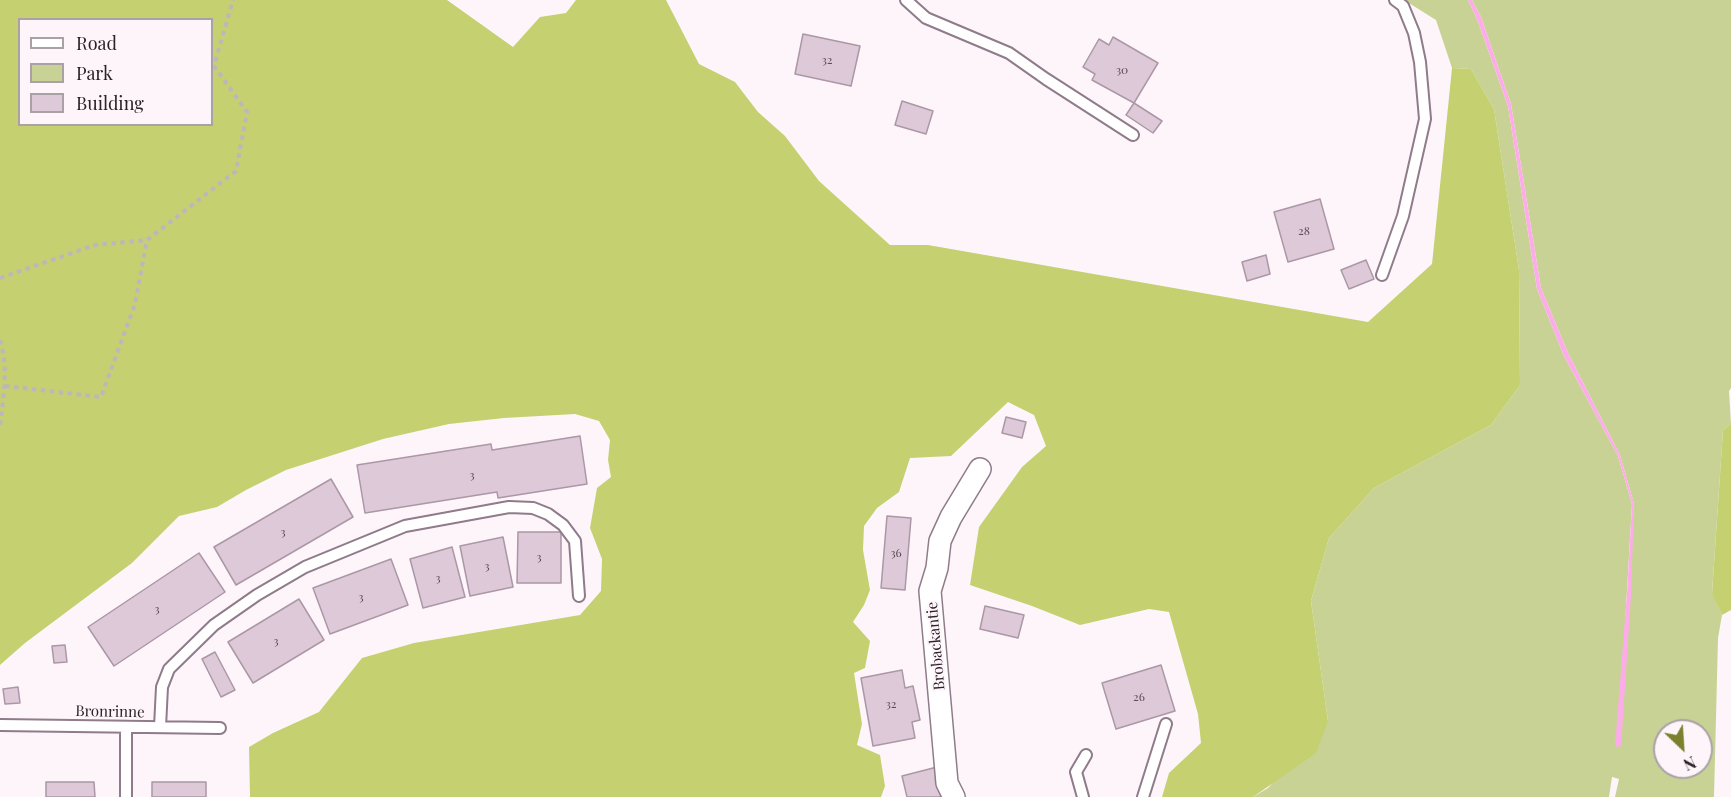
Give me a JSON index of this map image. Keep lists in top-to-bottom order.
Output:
{
  "streets": {
    "street": ["Brobackantie"],
    "lane": ["Bronrinne"]
  },
  "house_numbers": [
    "32",
    "30",
    "28",
    "3",
    "3",
    "36",
    "3",
    "3",
    "3",
    "3",
    "3",
    "3",
    "26",
    "32"
  ],
  "legend": ["Road", "Park", "Building"],
  "north": "bottom right"
}
